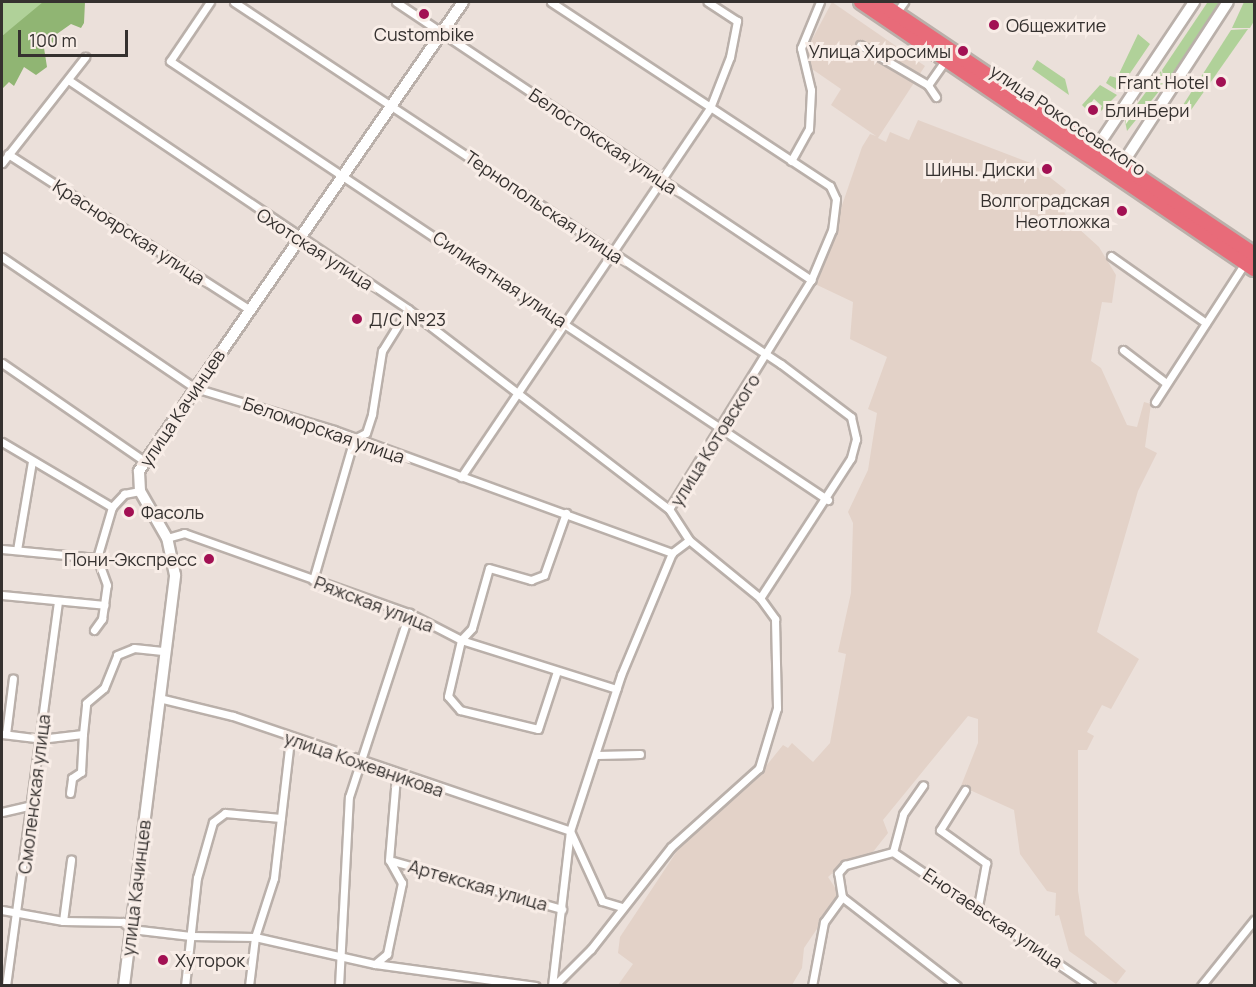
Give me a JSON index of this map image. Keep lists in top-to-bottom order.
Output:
{
  "streets": {
    "highway": ["улица Рокоссовского"],
    "main road": ["улица Качинцев"],
    "street": [
      "Белостокская улица",
      "Тернопольская улица",
      "Красноярская улица",
      "Охотская улица",
      "Силикатная улица",
      "Беломорская улица",
      "улица Котовского",
      "Ряжская улица",
      "улица Кожевникова",
      "Смоленская улица",
      "Артекская улица",
      "Енотаевская улица"
    ]
  },
  "crossings": [
    ["Белостокская улица", "улица Качинцев"],
    ["Белостокская улица", "улица Котовского"],
    ["Тернопольская улица", "Силикатная улица"],
    ["Тернопольская улица", "улица Качинцев"],
    ["Тернопольская улица", "улица Котовского"],
    ["Красноярская улица", "улица Качинцев"],
    ["Охотская улица", "улица Качинцев"],
    ["Охотская улица", "улица Котовского"],
    ["Силикатная улица", "улица Качинцев"],
    ["Силикатная улица", "улица Котовского"],
    ["улица Качинцев", "Беломорская улица"],
    ["улица Качинцев", "Ряжская улица"],
    ["улица Качинцев", "улица Кожевникова"]
  ],
  "places": [
    "Custombike",
    "Общежитие",
    "Улица Хиросимы",
    "Frant Hotel",
    "БлинБери",
    "Шины. Диски",
    "Волгоградская Неотложка",
    "Д/С №23",
    "Фасоль",
    "Пони-Экспресс",
    "Хуторок"
  ],
  "scale_bar": "100 m"
}
